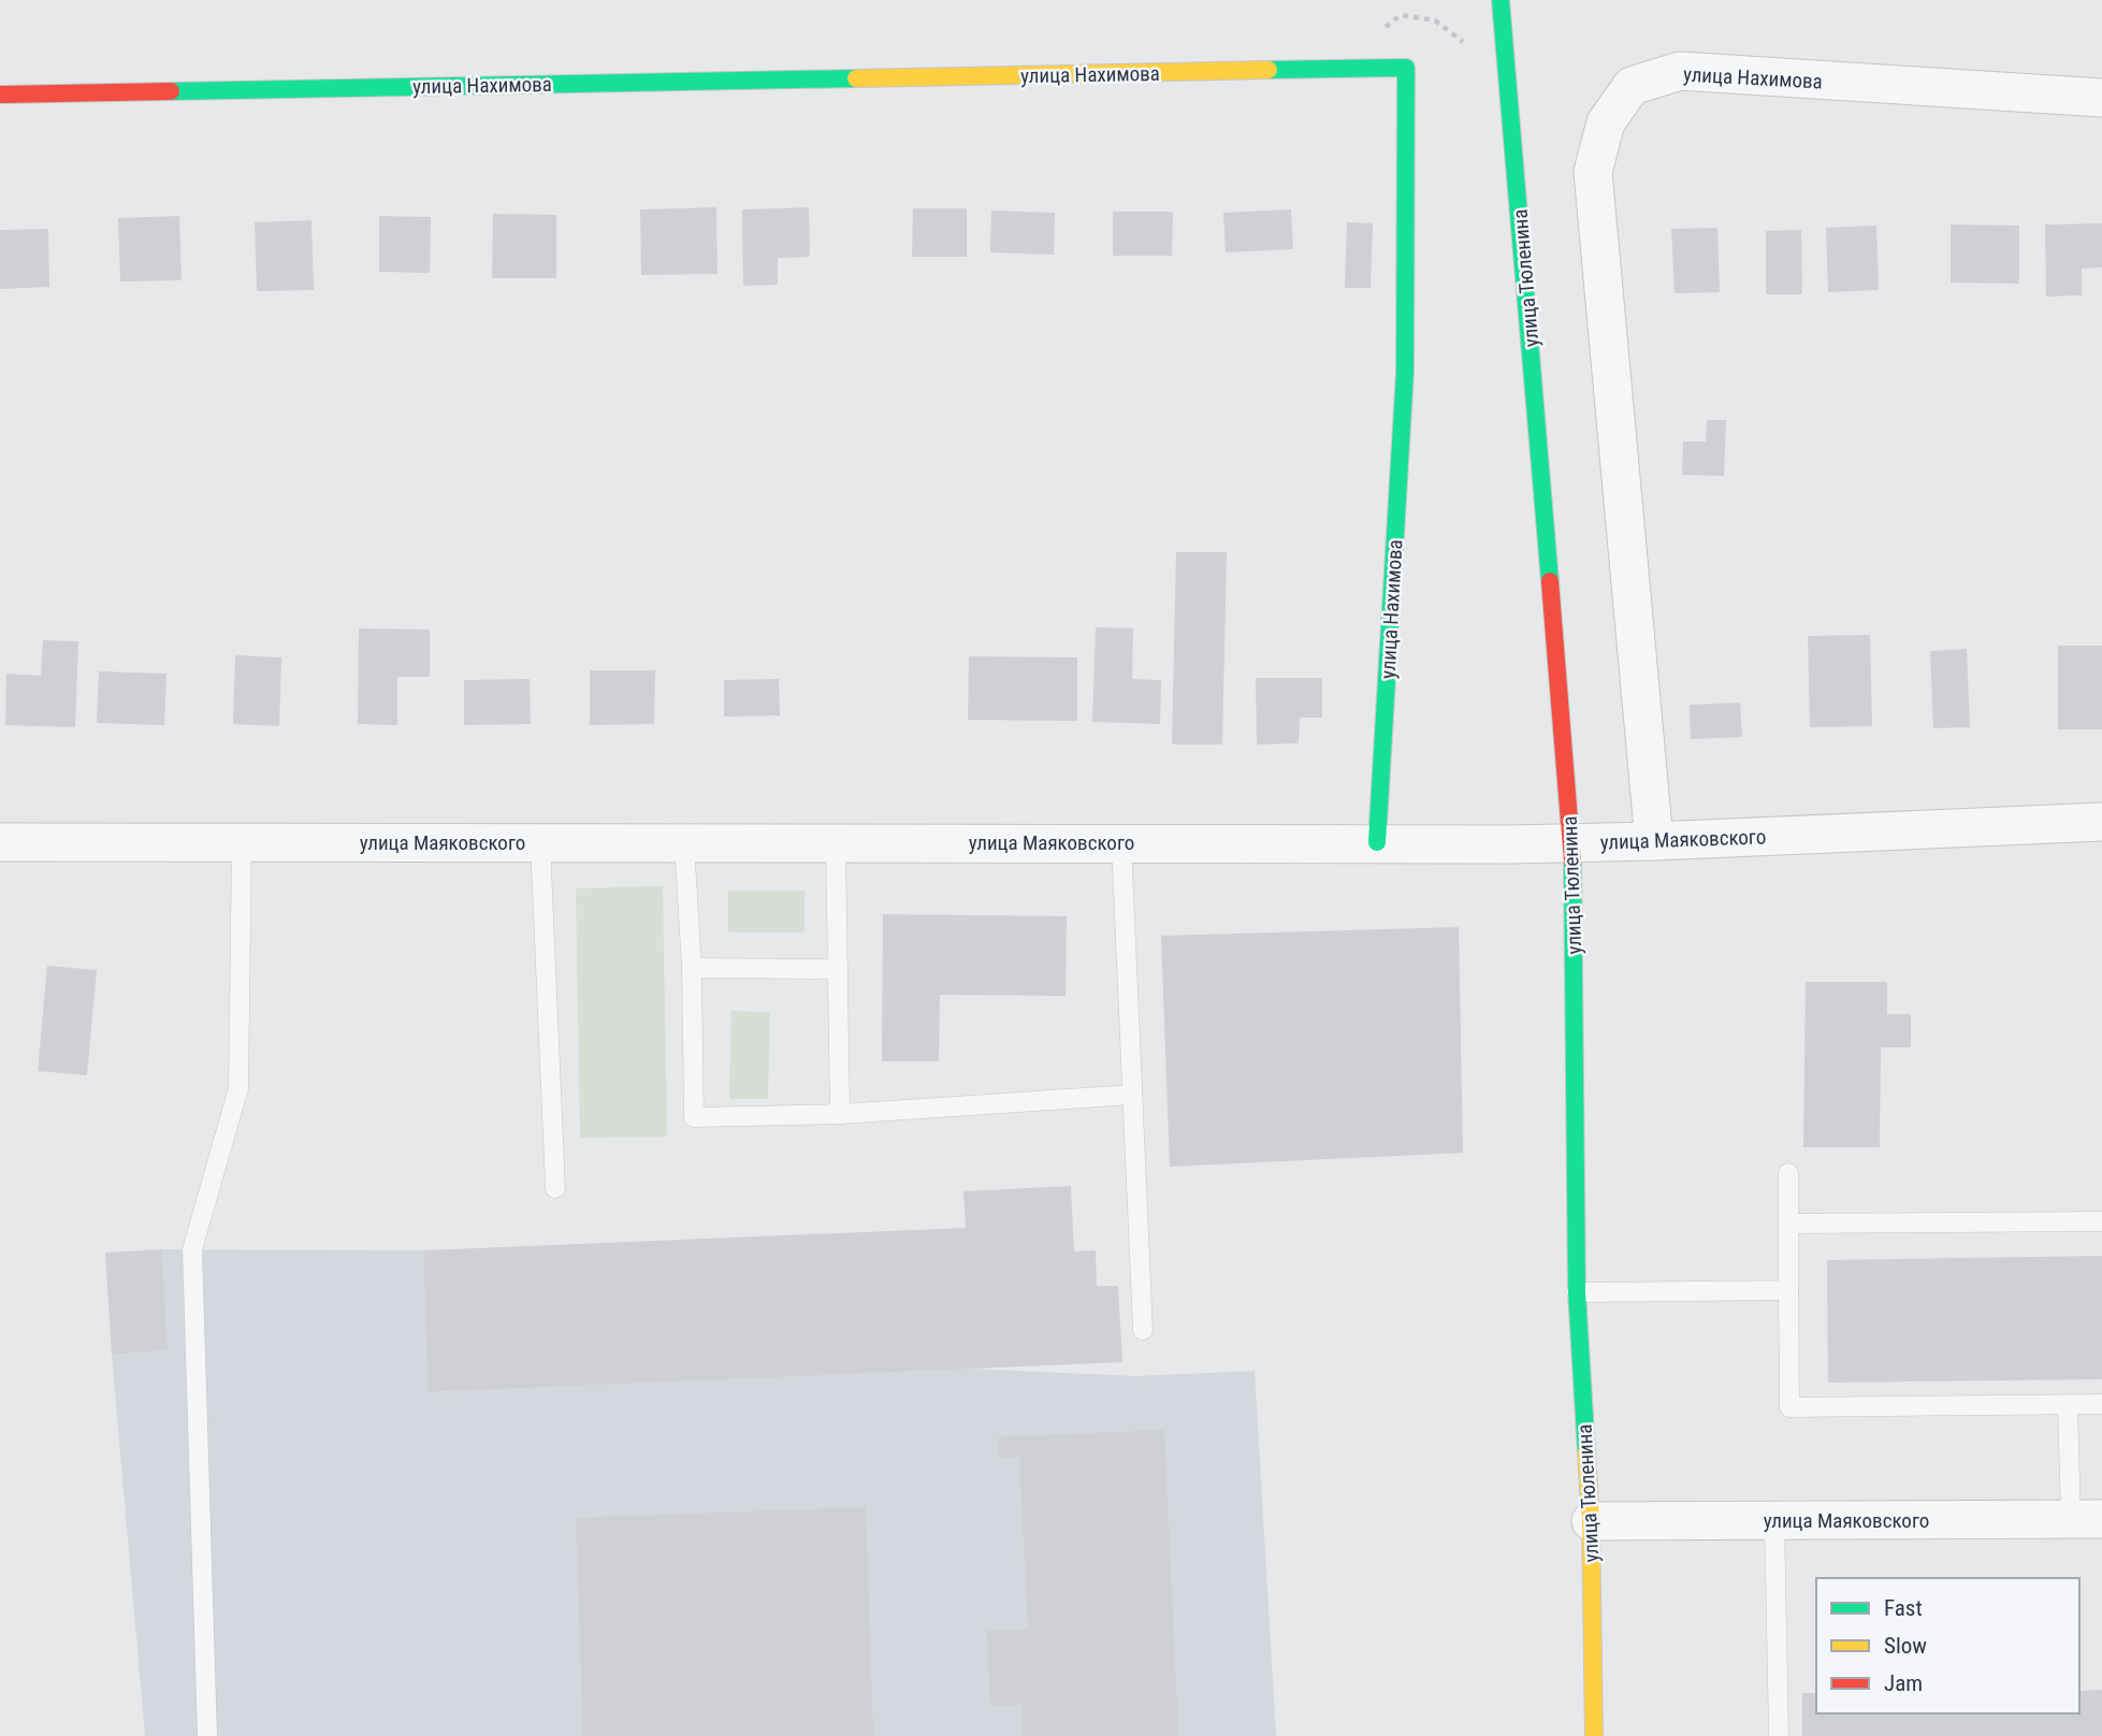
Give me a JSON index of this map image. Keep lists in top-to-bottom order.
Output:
{
  "streets": {
    "street": ["улица Нахимова", "улица Тюленина", "улица Маяковского"]
  },
  "crossings": [
    ["улица Нахимова", "улица Маяковского"],
    ["улица Тюленина", "улица Маяковского"]
  ],
  "legend": ["Fast", "Slow", "Jam"]
}
